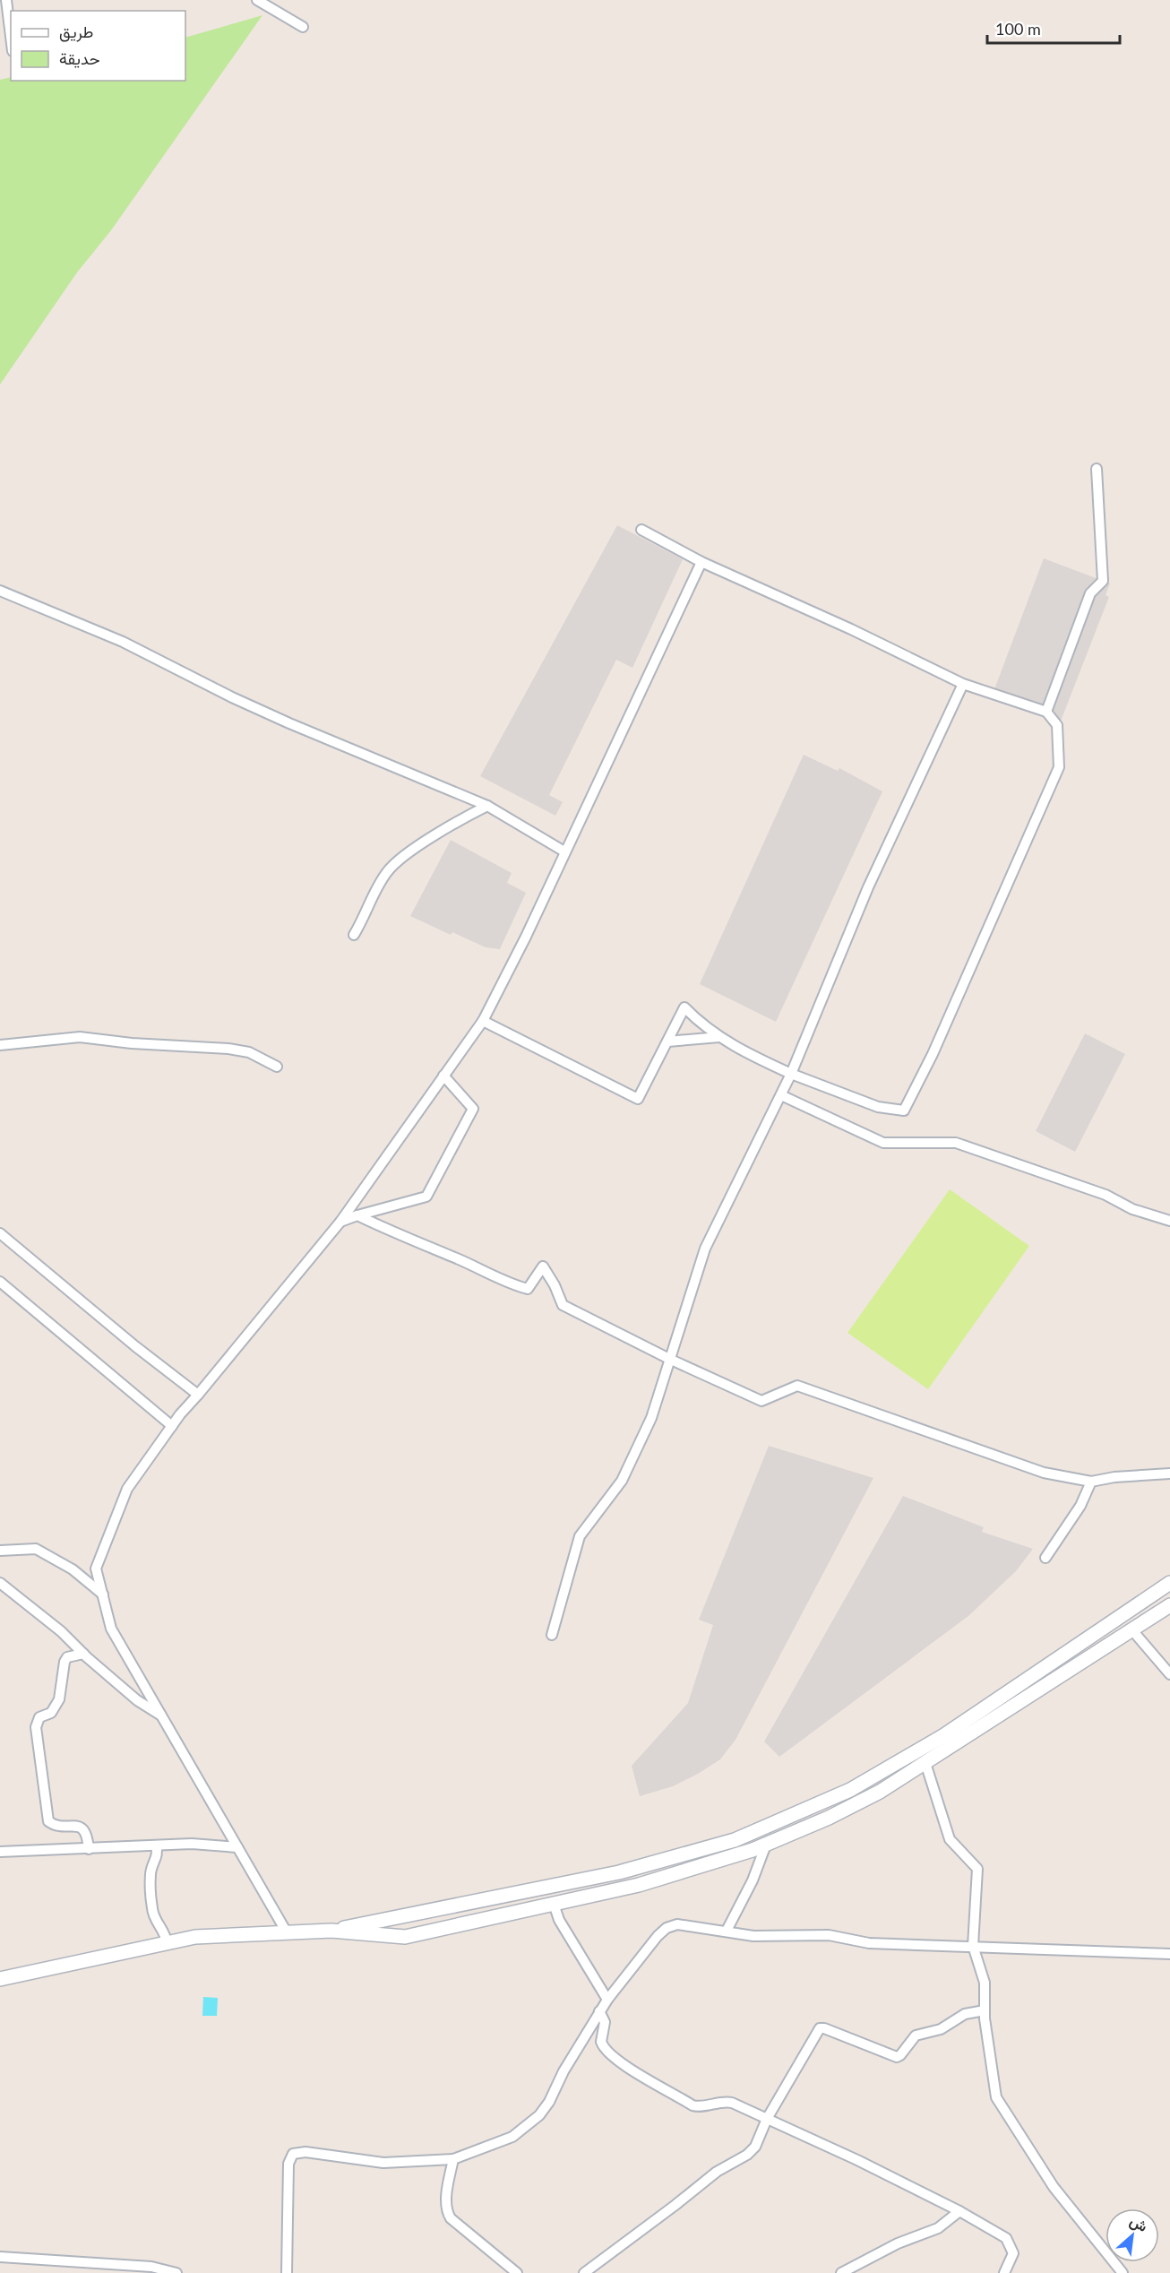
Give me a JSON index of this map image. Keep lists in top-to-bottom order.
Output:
{
  "legend": ["طريق", "حديقة"],
  "scale_bar": "100 m",
  "north": "top right"
}
